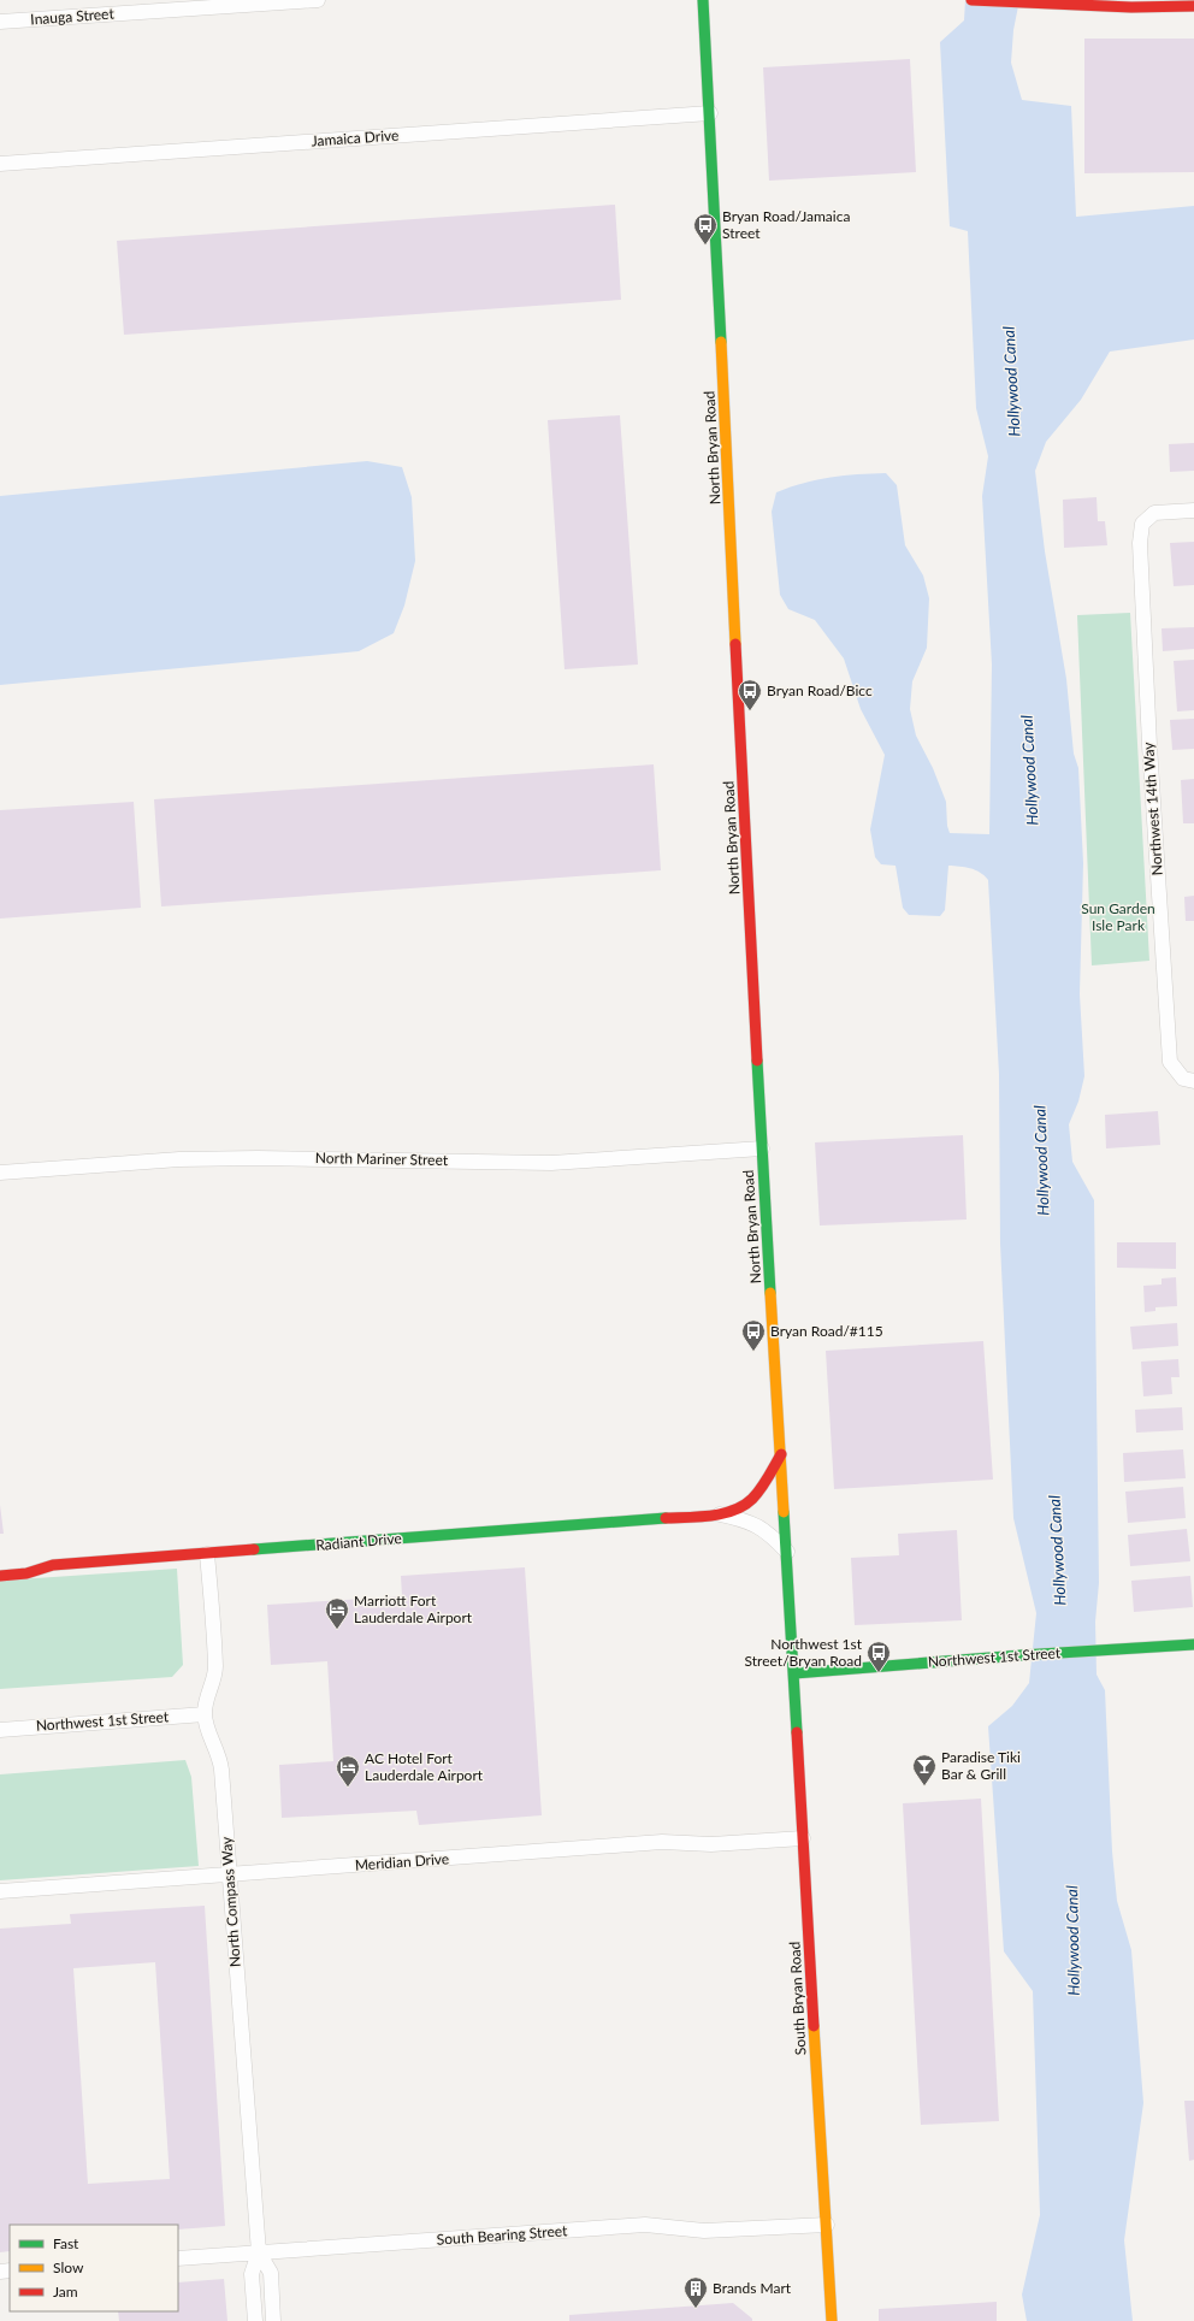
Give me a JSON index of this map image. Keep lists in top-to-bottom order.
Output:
{
  "streets": {
    "street": [
      "Inauga Street",
      "Jamaica Drive",
      "North Bryan Road",
      "Northwest 14th Way",
      "North Mariner Street",
      "Radiant Drive",
      "Northwest 1st Street",
      "Meridian Drive",
      "North Compass Way",
      "South Bryan Road",
      "South Bearing Street"
    ]
  },
  "crossings": [
    ["Jamaica Drive", "North Bryan Road"],
    ["North Bryan Road", "North Mariner Street"],
    ["North Bryan Road", "Radiant Drive"],
    ["North Bryan Road", "Northwest 1st Street"],
    ["North Bryan Road", "South Bryan Road"],
    ["Radiant Drive", "North Compass Way"],
    ["Northwest 1st Street", "North Compass Way"],
    ["Northwest 1st Street", "South Bryan Road"],
    ["Meridian Drive", "North Compass Way"],
    ["Meridian Drive", "South Bryan Road"],
    ["North Compass Way", "South Bearing Street"],
    ["South Bryan Road", "South Bearing Street"]
  ],
  "water": ["Hollywood Canal"],
  "parks": ["Sun Garden Isle Park"],
  "places": {
    "bus stop": [
      "Bryan Road/Jamaica Street",
      "Bryan Road/Bicc",
      "Bryan Road/#115",
      "Northwest 1st Street/Bryan Road"
    ],
    "hotel": ["Marriott Fort Lauderdale Airport", "AC Hotel Fort Lauderdale Airport"],
    "bar": ["Paradise Tiki Bar & Grill"],
    "building": ["Brands Mart"]
  },
  "legend": ["Fast", "Slow", "Jam"]
}
